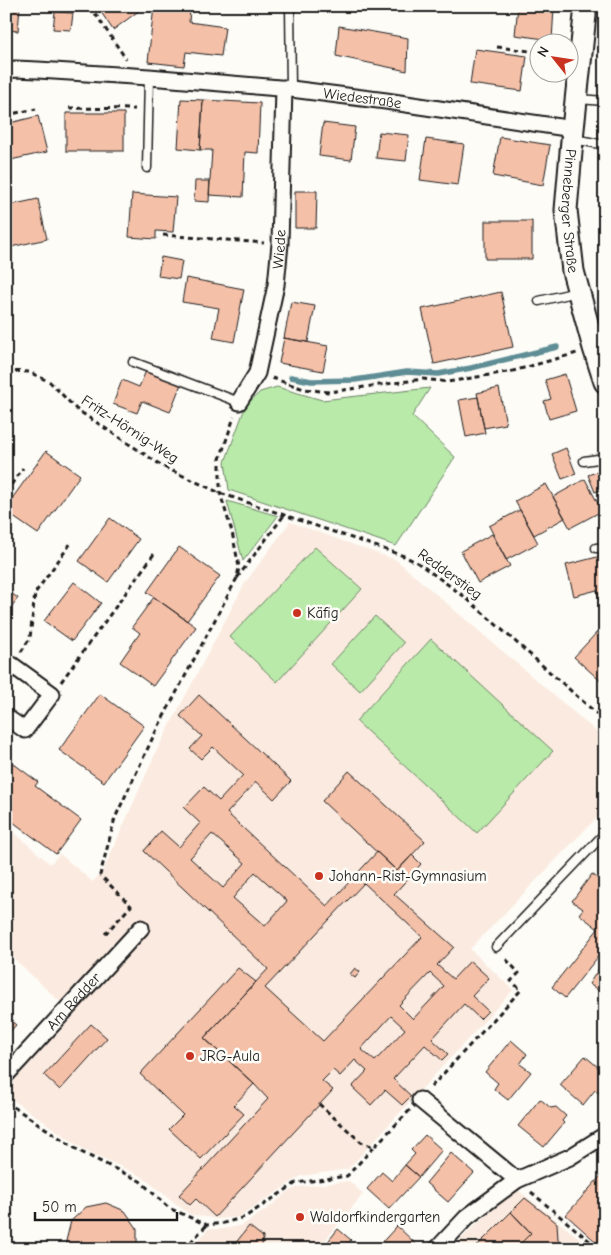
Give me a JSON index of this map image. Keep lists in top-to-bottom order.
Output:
{
  "streets": {
    "main road": ["Pinneberger Straße"],
    "street": ["Wiedestraße", "Wiede", "Am Redder"],
    "path": ["Fritz-Hörnig-Weg", "Redderstieg"]
  },
  "crossings": [
    ["Wiedestraße", "Pinneberger Straße"],
    ["Wiedestraße", "Wiede"],
    ["Fritz-Hörnig-Weg", "Redderstieg"]
  ],
  "places": [
    "Käfig",
    "Johann-Rist-Gymnasium",
    "JRG-Aula",
    "Waldorfkindergarten"
  ],
  "scale_bar": "50 m",
  "north": "top left"
}
